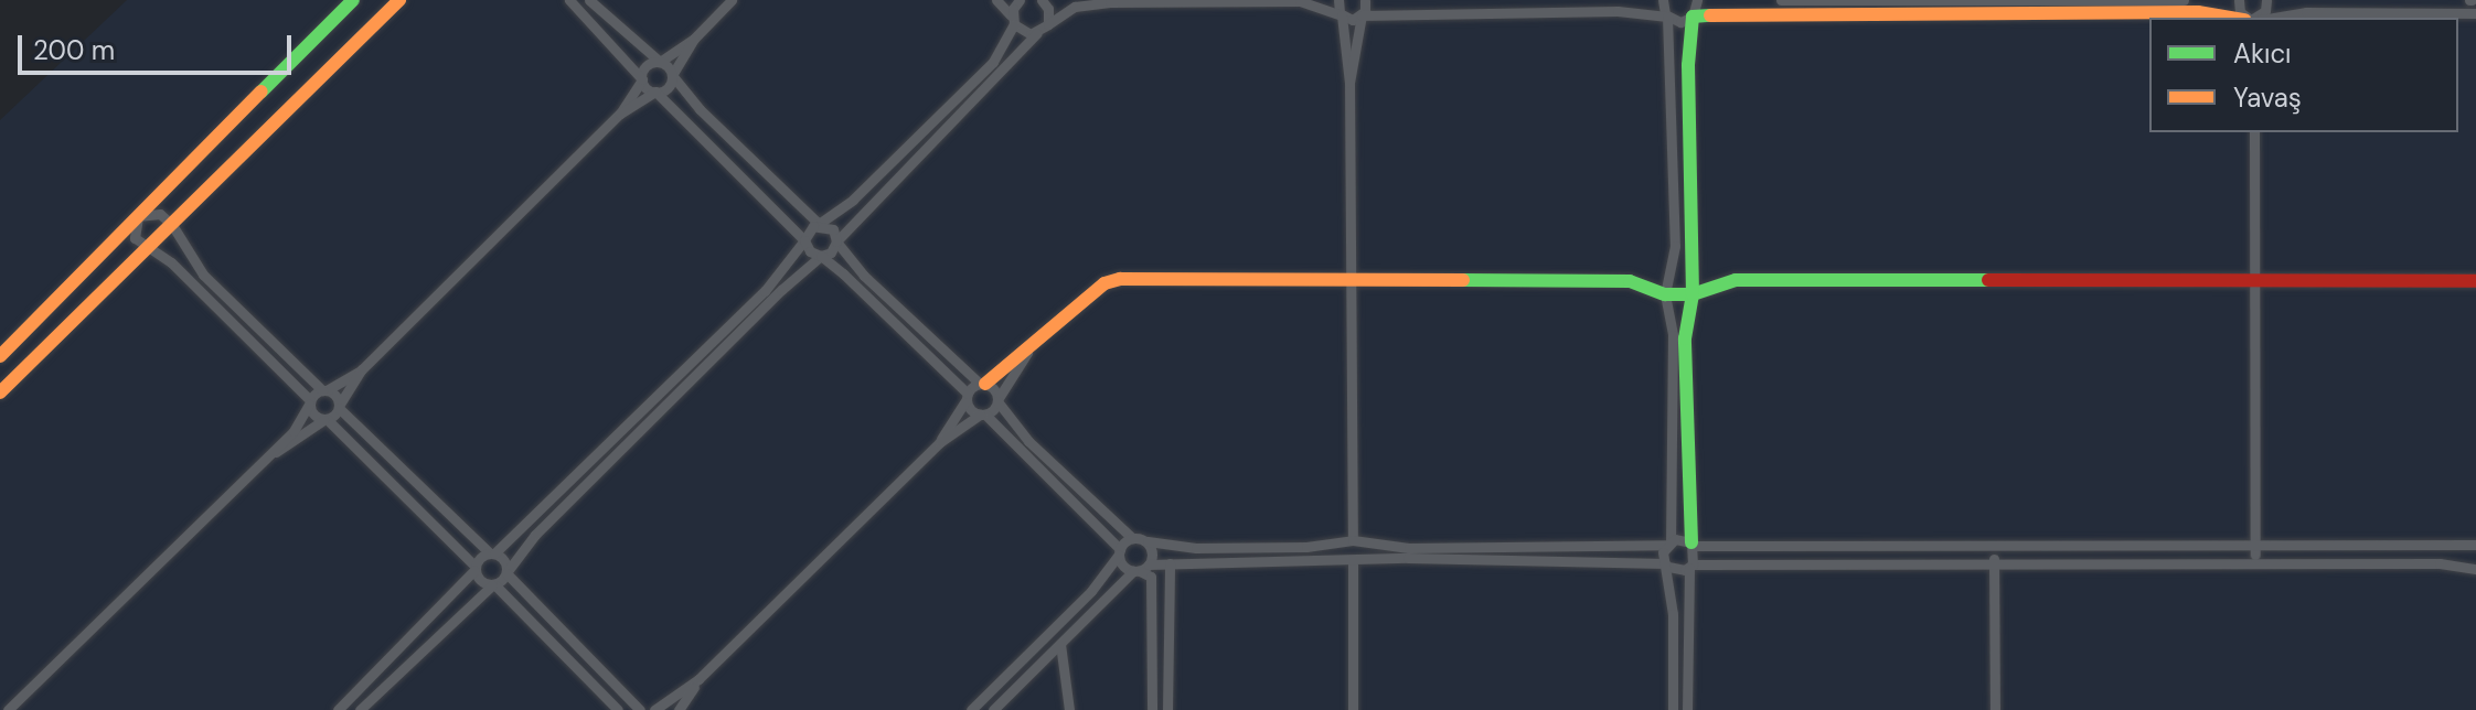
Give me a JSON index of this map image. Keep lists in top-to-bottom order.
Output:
{
  "legend": ["Akıcı", "Yavaş"],
  "scale_bar": "200 m"
}
